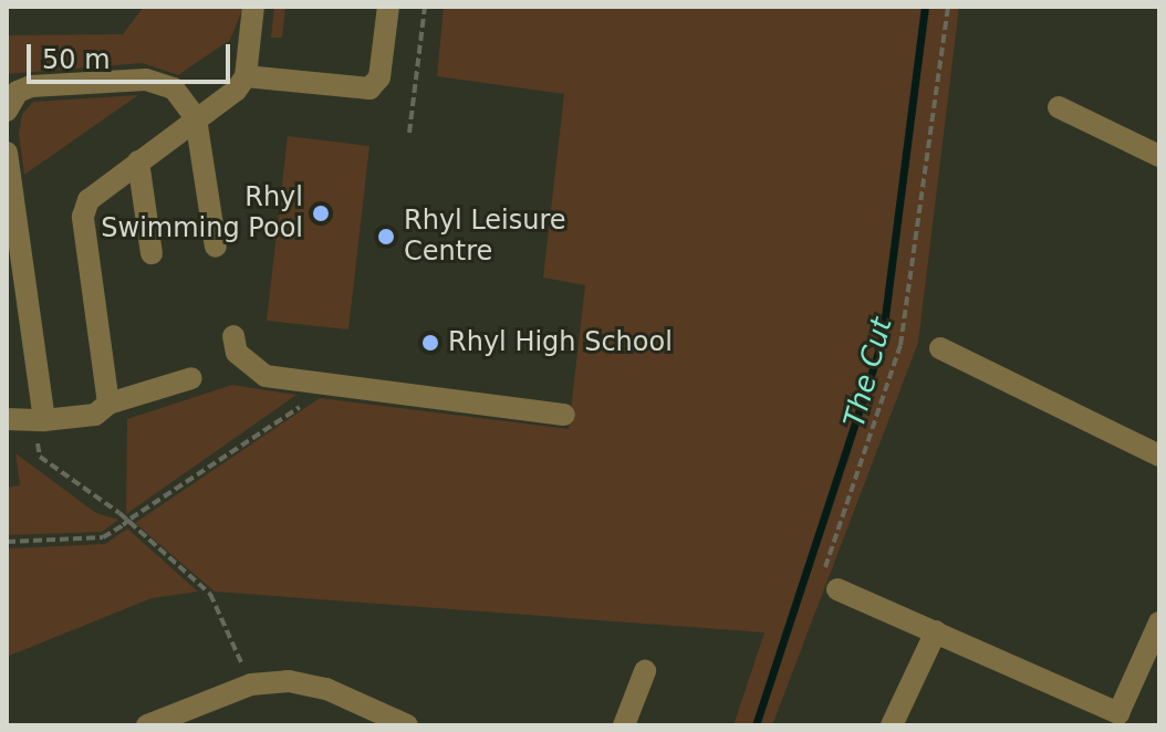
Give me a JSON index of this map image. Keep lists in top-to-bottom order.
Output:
{
  "water": ["The Cut"],
  "places": ["Rhyl Swimming Pool", "Rhyl Leisure Centre", "Rhyl High School"],
  "scale_bar": "50 m"
}
